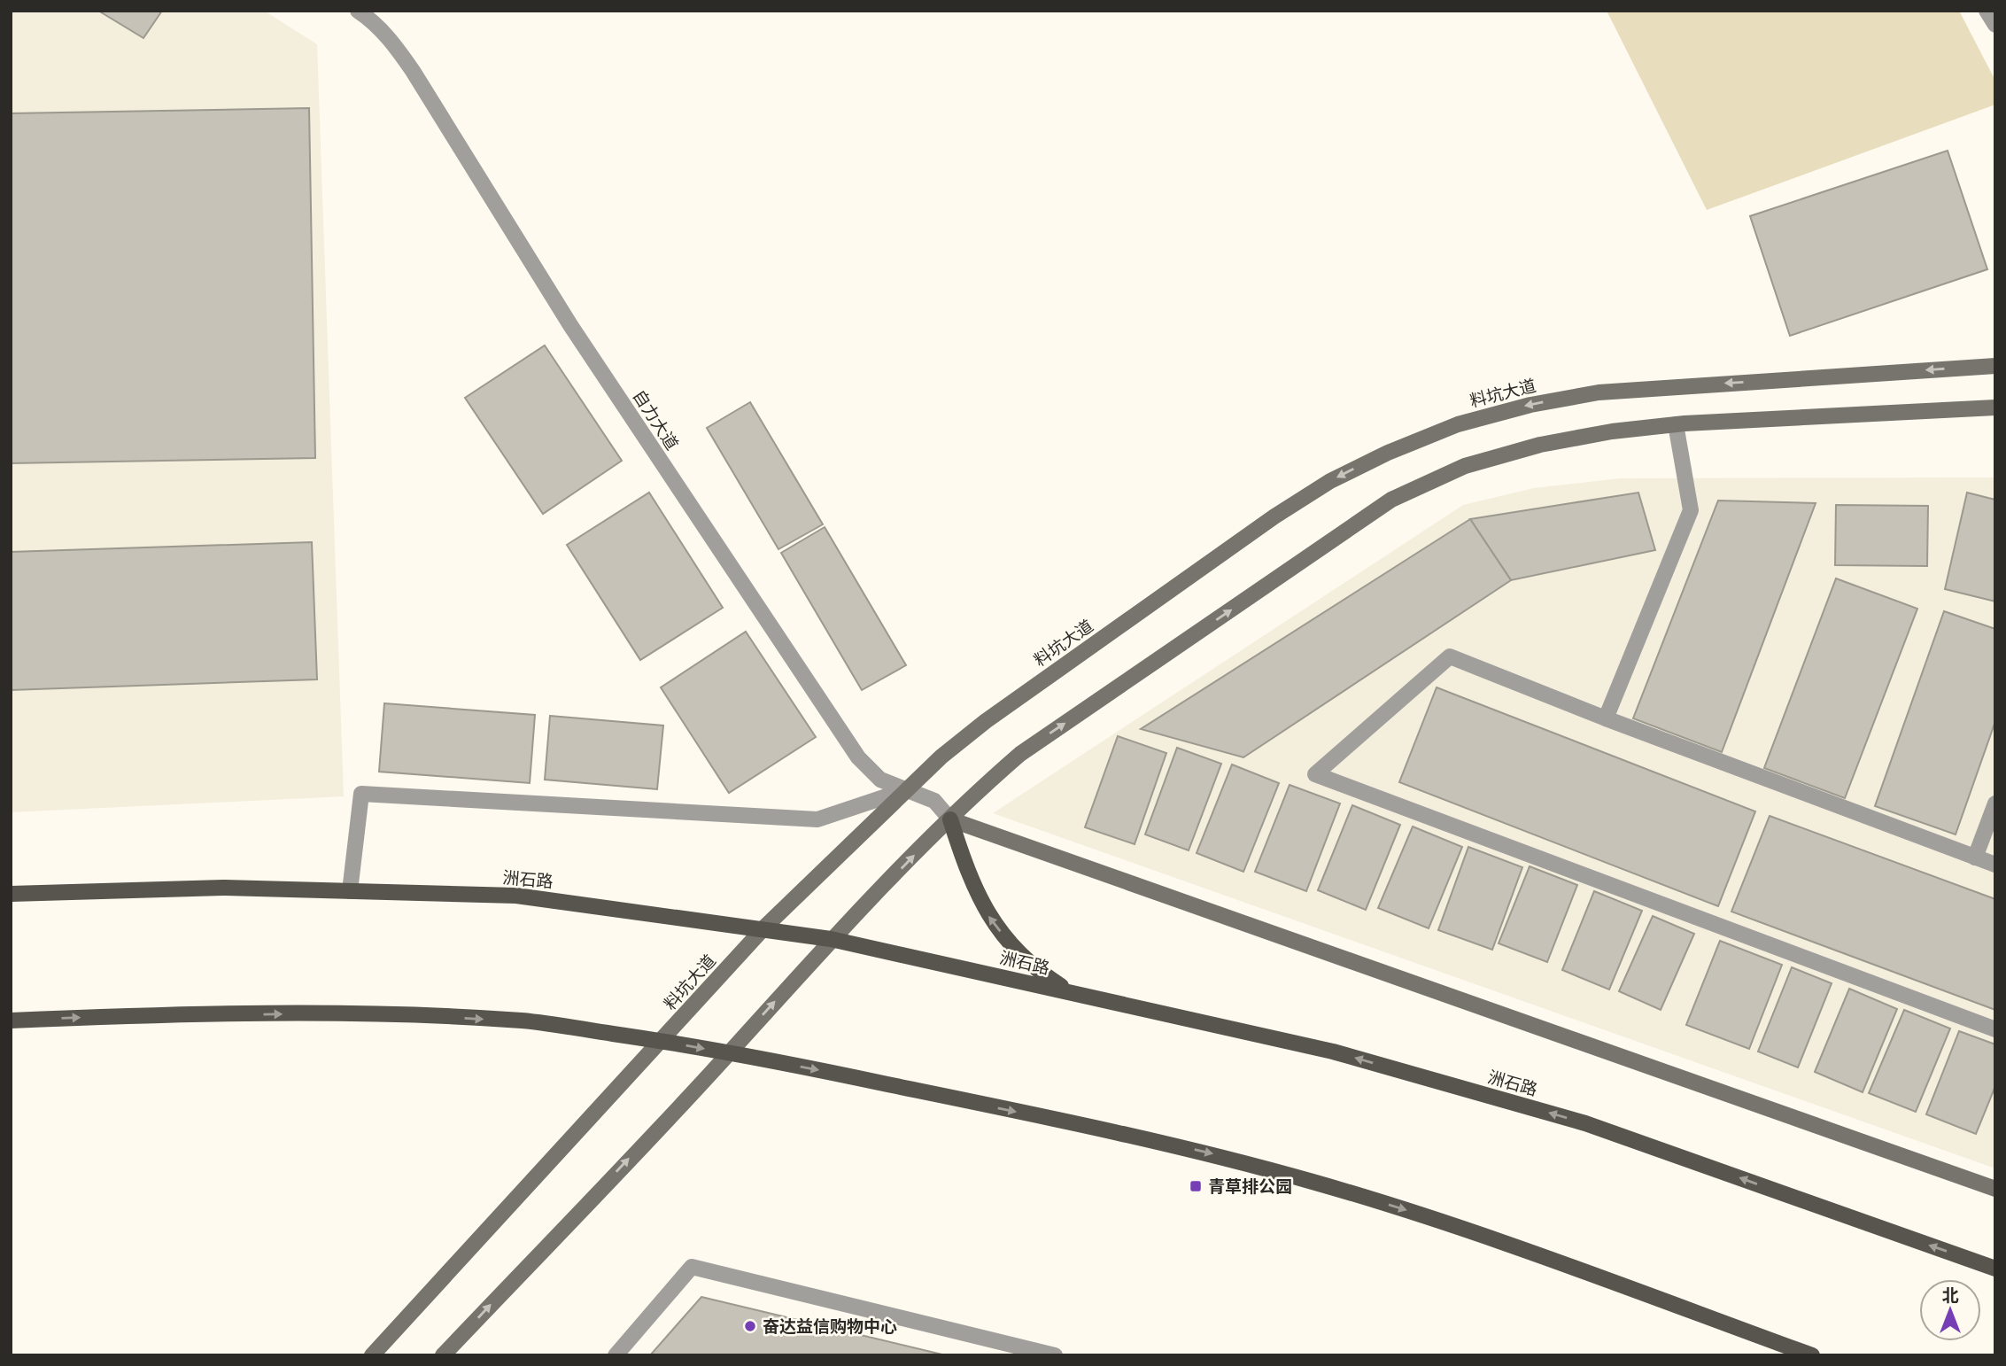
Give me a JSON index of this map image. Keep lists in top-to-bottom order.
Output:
{
  "streets": {
    "main road": ["洲石路"],
    "street": ["料坑大道", "自力大道"]
  },
  "crossings": [
    ["料坑大道", "自力大道"],
    ["料坑大道", "洲石路"]
  ],
  "places": {
    "transit": ["青草排公园"],
    "other": ["奋达益信购物中心"]
  },
  "north": "top"
}
